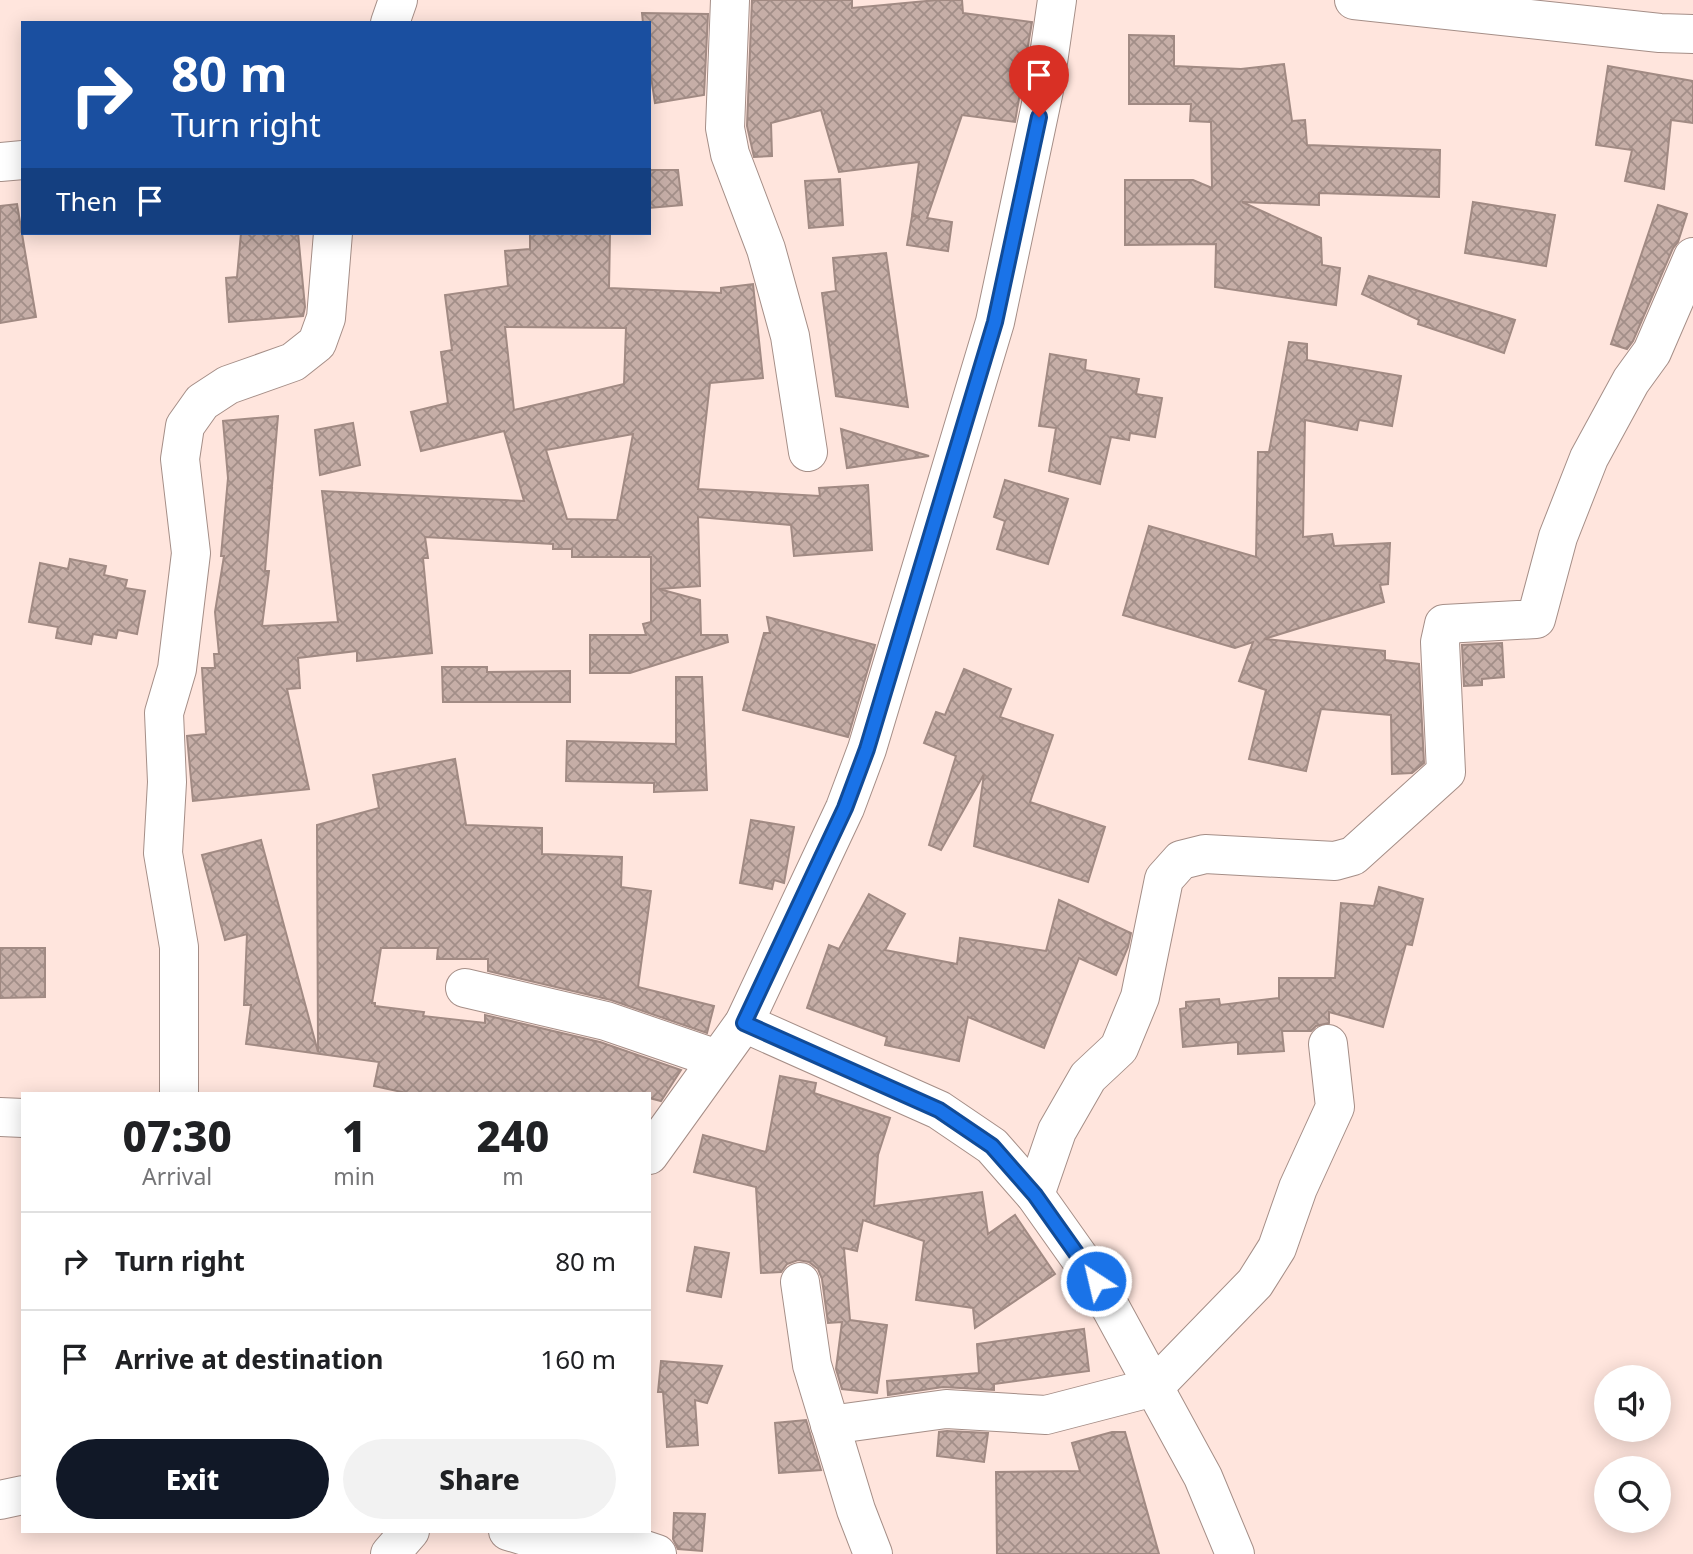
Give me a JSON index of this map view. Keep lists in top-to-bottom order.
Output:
{
  "page": {
    "turn": ["80 m", "Turn right"],
    "then": "Then",
    "eta": [
      "07:30",
      "Arrival",
      "1",
      "min",
      "240",
      "m"
    ],
    "list": [
      {
        "name": "Turn right",
        "value": "80 m"
      },
      {
        "name": "Arrive at destination",
        "value": "160 m"
      }
    ],
    "buttons": ["Exit", "Share"]
  }
}
